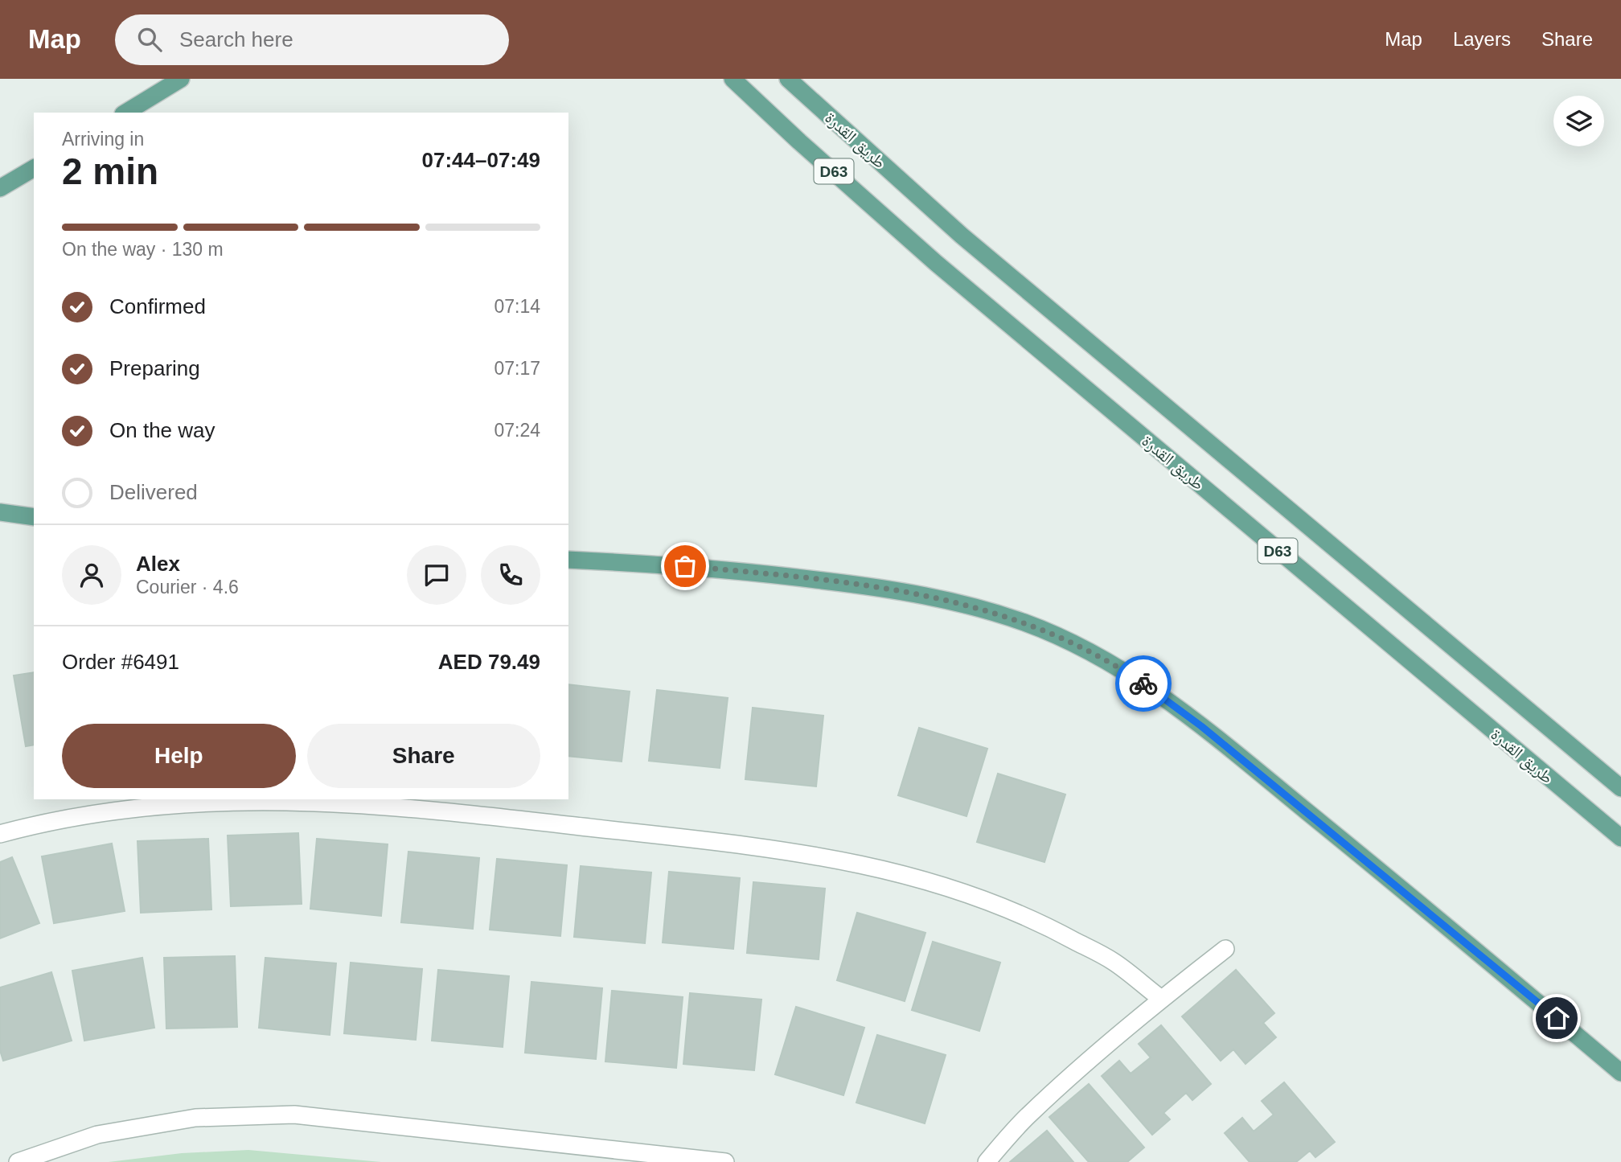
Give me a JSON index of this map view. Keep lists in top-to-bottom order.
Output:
{
  "streets": {
    "main road": ["طريق القدرة", "D63"]
  },
  "page": {
    "header": "Map",
    "search": "Search here",
    "nav": ["Map", "Layers", "Share"],
    "heading": ["2 min", "Arriving in", "07:44–07:49"],
    "panel": [
      "Alex",
      "Courier · 4.6",
      "Order #6491",
      "AED 79.49"
    ],
    "bar": "On the way · 130 m",
    "list": [
      ["Confirmed", "07:14"],
      ["Preparing", "07:17"],
      ["On the way", "07:24"],
      "Delivered"
    ],
    "buttons": ["Help", "Share"]
  }
}
